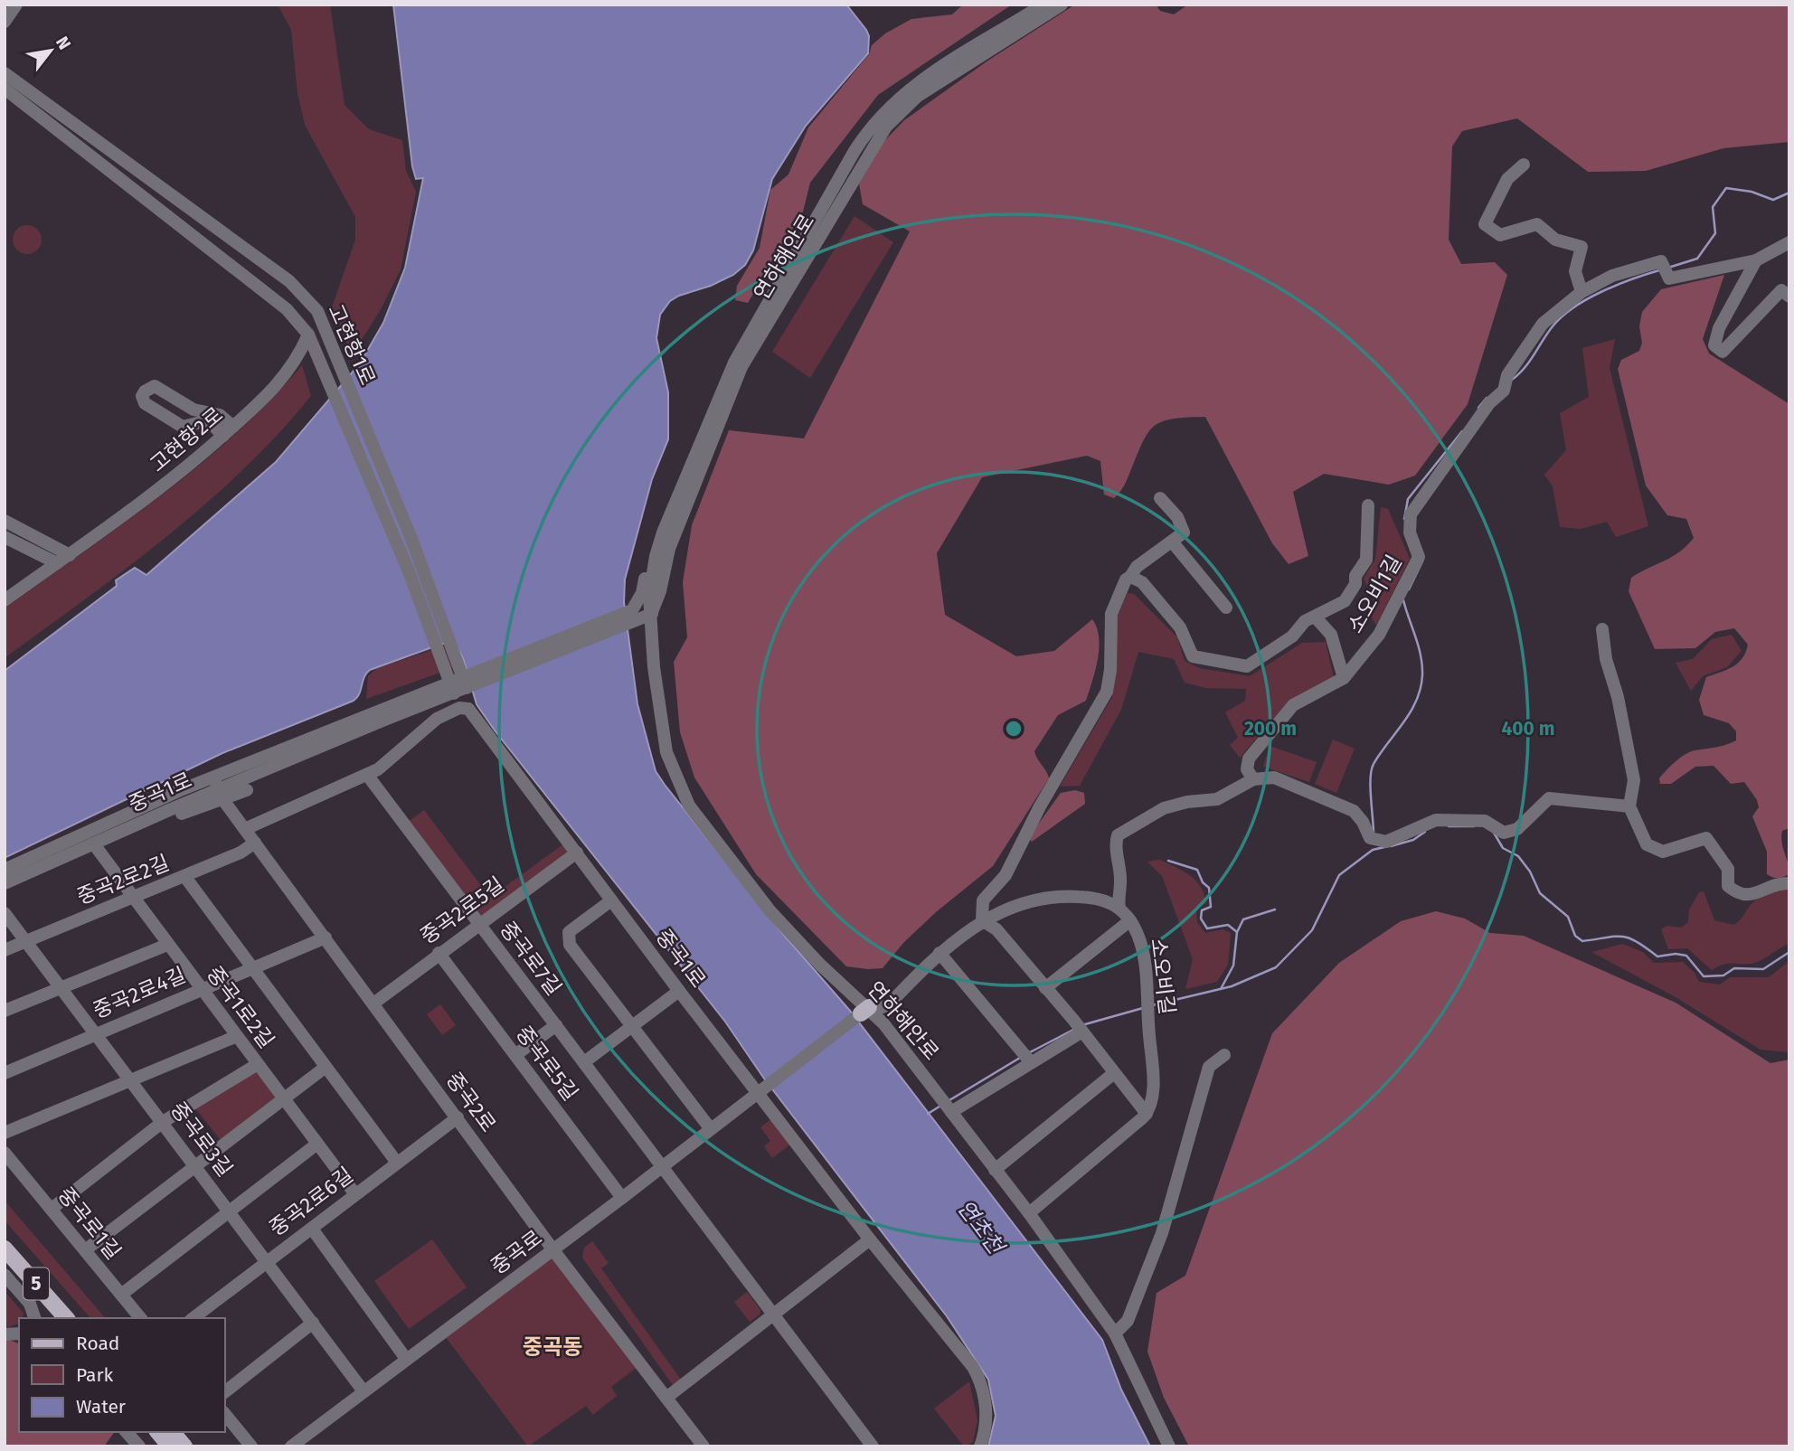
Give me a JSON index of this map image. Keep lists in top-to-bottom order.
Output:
{
  "streets": {
    "main road": ["5"],
    "street": [
      "연하해안로",
      "고현항1로",
      "고현항2로",
      "소오비1길",
      "중곡1로",
      "중곡2로2길",
      "중곡2로5길",
      "중곡로7길",
      "소오비길",
      "중곡2로4길",
      "중곡1로2길",
      "중곡로5길",
      "중곡2로",
      "중곡로3길",
      "중곡2로6길",
      "중곡로1길",
      "중곡로"
    ]
  },
  "crossings": [
    ["연하해안로", "소오비길"],
    ["고현항1로", "고현항2로"],
    ["고현항1로", "중곡1로"],
    ["중곡1로", "중곡2로5길"],
    ["중곡1로", "중곡로7길"],
    ["중곡1로", "소오비길"],
    ["중곡1로", "중곡1로2길"],
    ["중곡1로", "중곡2로"],
    ["중곡1로", "중곡로"],
    ["중곡2로2길", "중곡1로2길"],
    ["중곡2로2길", "중곡2로"],
    ["중곡2로2길", "중곡로3길"],
    ["중곡2로5길", "중곡로7길"],
    ["중곡2로5길", "중곡로5길"],
    ["중곡2로5길", "중곡2로"],
    ["중곡로7길", "중곡로"],
    ["소오비길", "중곡로"],
    ["중곡2로4길", "중곡1로2길"],
    ["중곡2로4길", "중곡2로"],
    ["중곡2로4길", "중곡로3길"],
    ["중곡1로2길", "중곡2로6길"],
    ["중곡로5길", "중곡로"],
    ["중곡2로", "중곡2로6길"],
    ["중곡2로", "중곡로"],
    ["중곡로3길", "중곡2로6길"],
    ["중곡로3길", "중곡로"]
  ],
  "districts": ["중곡동"],
  "water": ["연초천"],
  "legend": ["Road", "Park", "Water"],
  "north": "top right",
  "rings": ["200 m", "400 m"]
}
